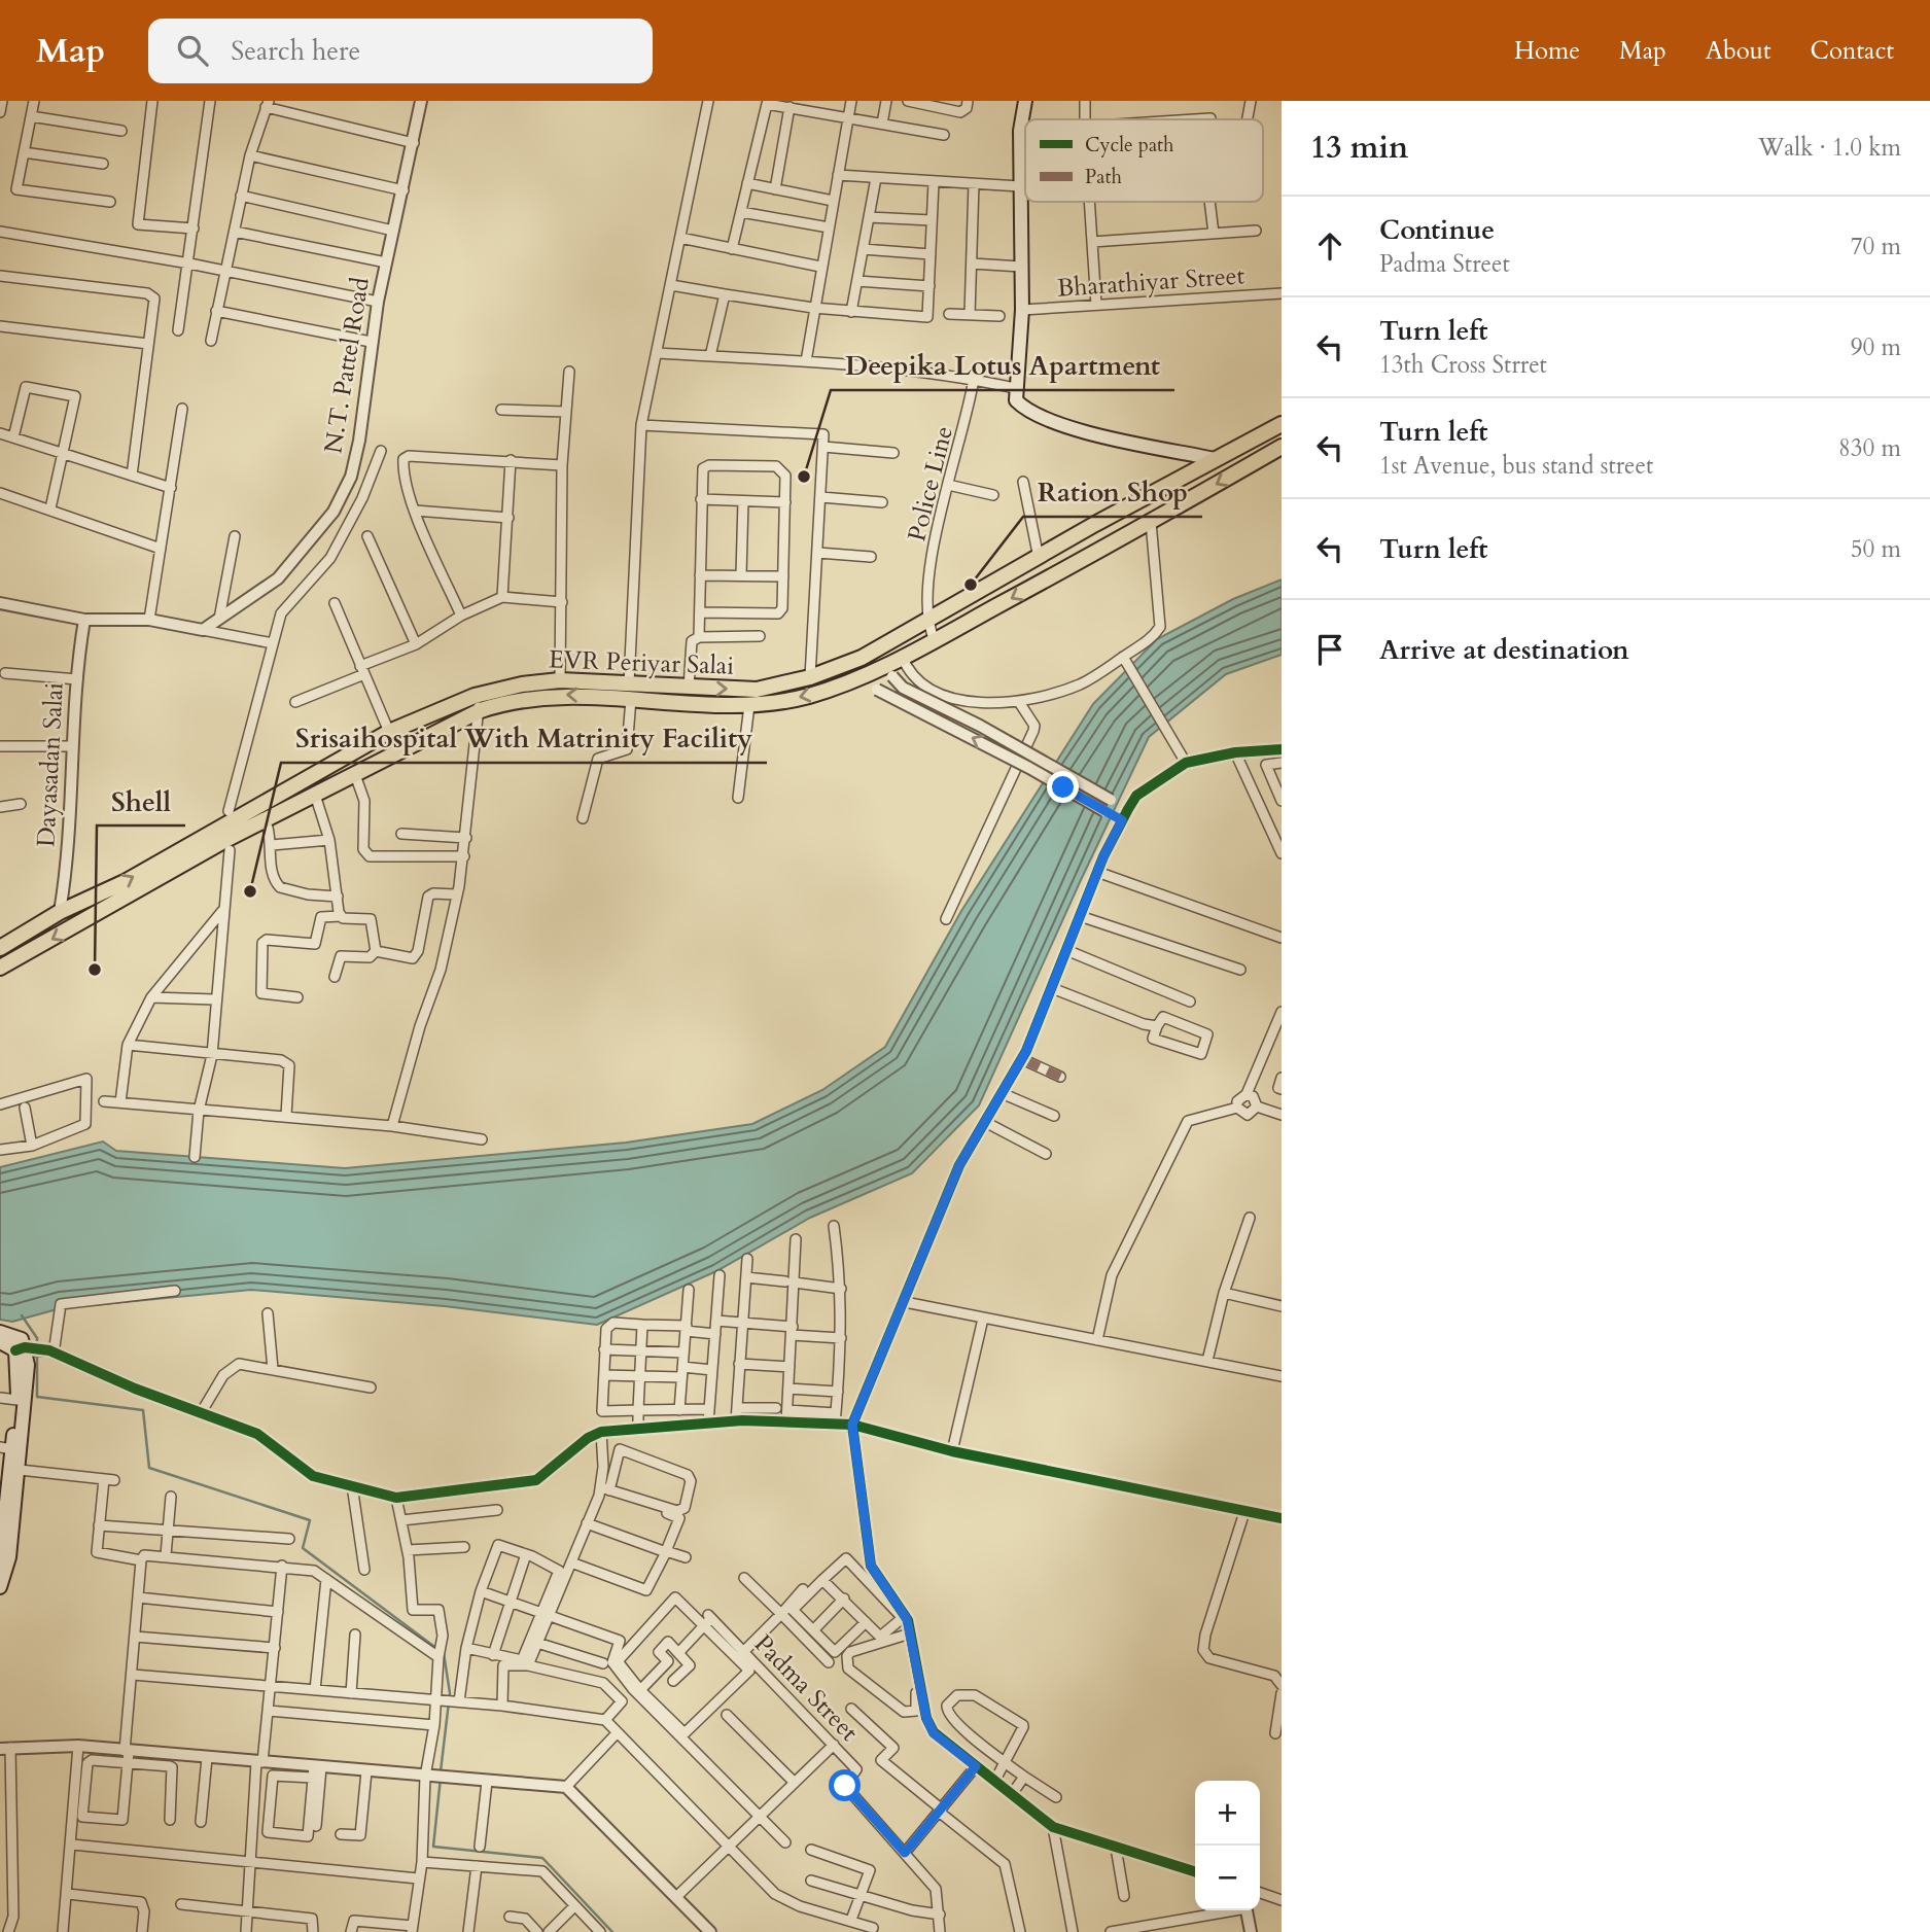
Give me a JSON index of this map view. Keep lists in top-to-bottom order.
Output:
{
  "streets": {
    "main road": ["EVR Periyar Salai"],
    "street": [
      "Bharathiyar Street",
      "N.T. Pattel Road",
      "Police Line",
      "Dayasadan Salai",
      "Padma Street"
    ]
  },
  "crossings": [
    ["Police Line", "EVR Periyar Salai"],
    ["EVR Periyar Salai", "Dayasadan Salai"]
  ],
  "places": [
    "Deepika Lotus Apartment",
    "Ration Shop",
    "Srisaihospital With Matrinity Facility",
    "Shell"
  ],
  "legend": ["Cycle path", "Path"],
  "page": {
    "header": "Map",
    "search": "Search here",
    "nav": [
      "Home",
      "Map",
      "About",
      "Contact"
    ],
    "heading": ["13 min", "Walk · 1.0 km"],
    "list": [
      ["Continue", "Padma Street", "70 m"],
      ["Turn left", "13th Cross Strret", "90 m"],
      ["Turn left", "1st Avenue, bus stand street", "830 m"],
      ["Turn left", "50 m"],
      "Arrive at destination"
    ],
    "map_buttons": ["+", "−"]
  }
}
